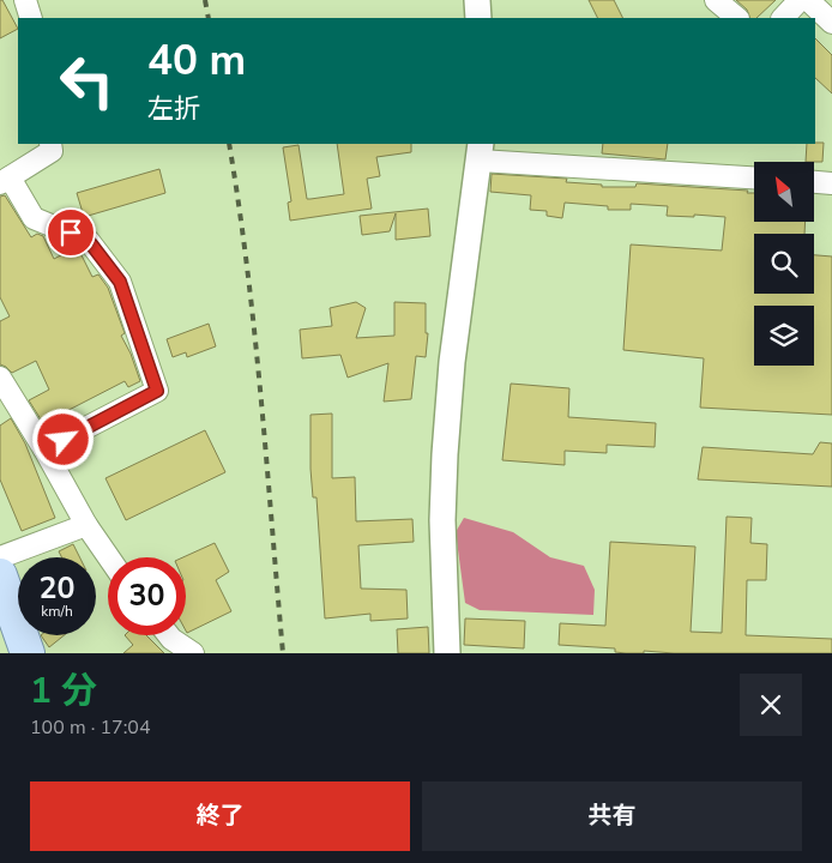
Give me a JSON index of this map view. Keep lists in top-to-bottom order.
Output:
{
  "north": "top left",
  "page": {
    "turn": ["40 m", "左折"],
    "speed": "20 km/h",
    "limit": "30",
    "heading": ["1 分", "100 m · 17:04"],
    "buttons": ["終了", "共有"]
  }
}
